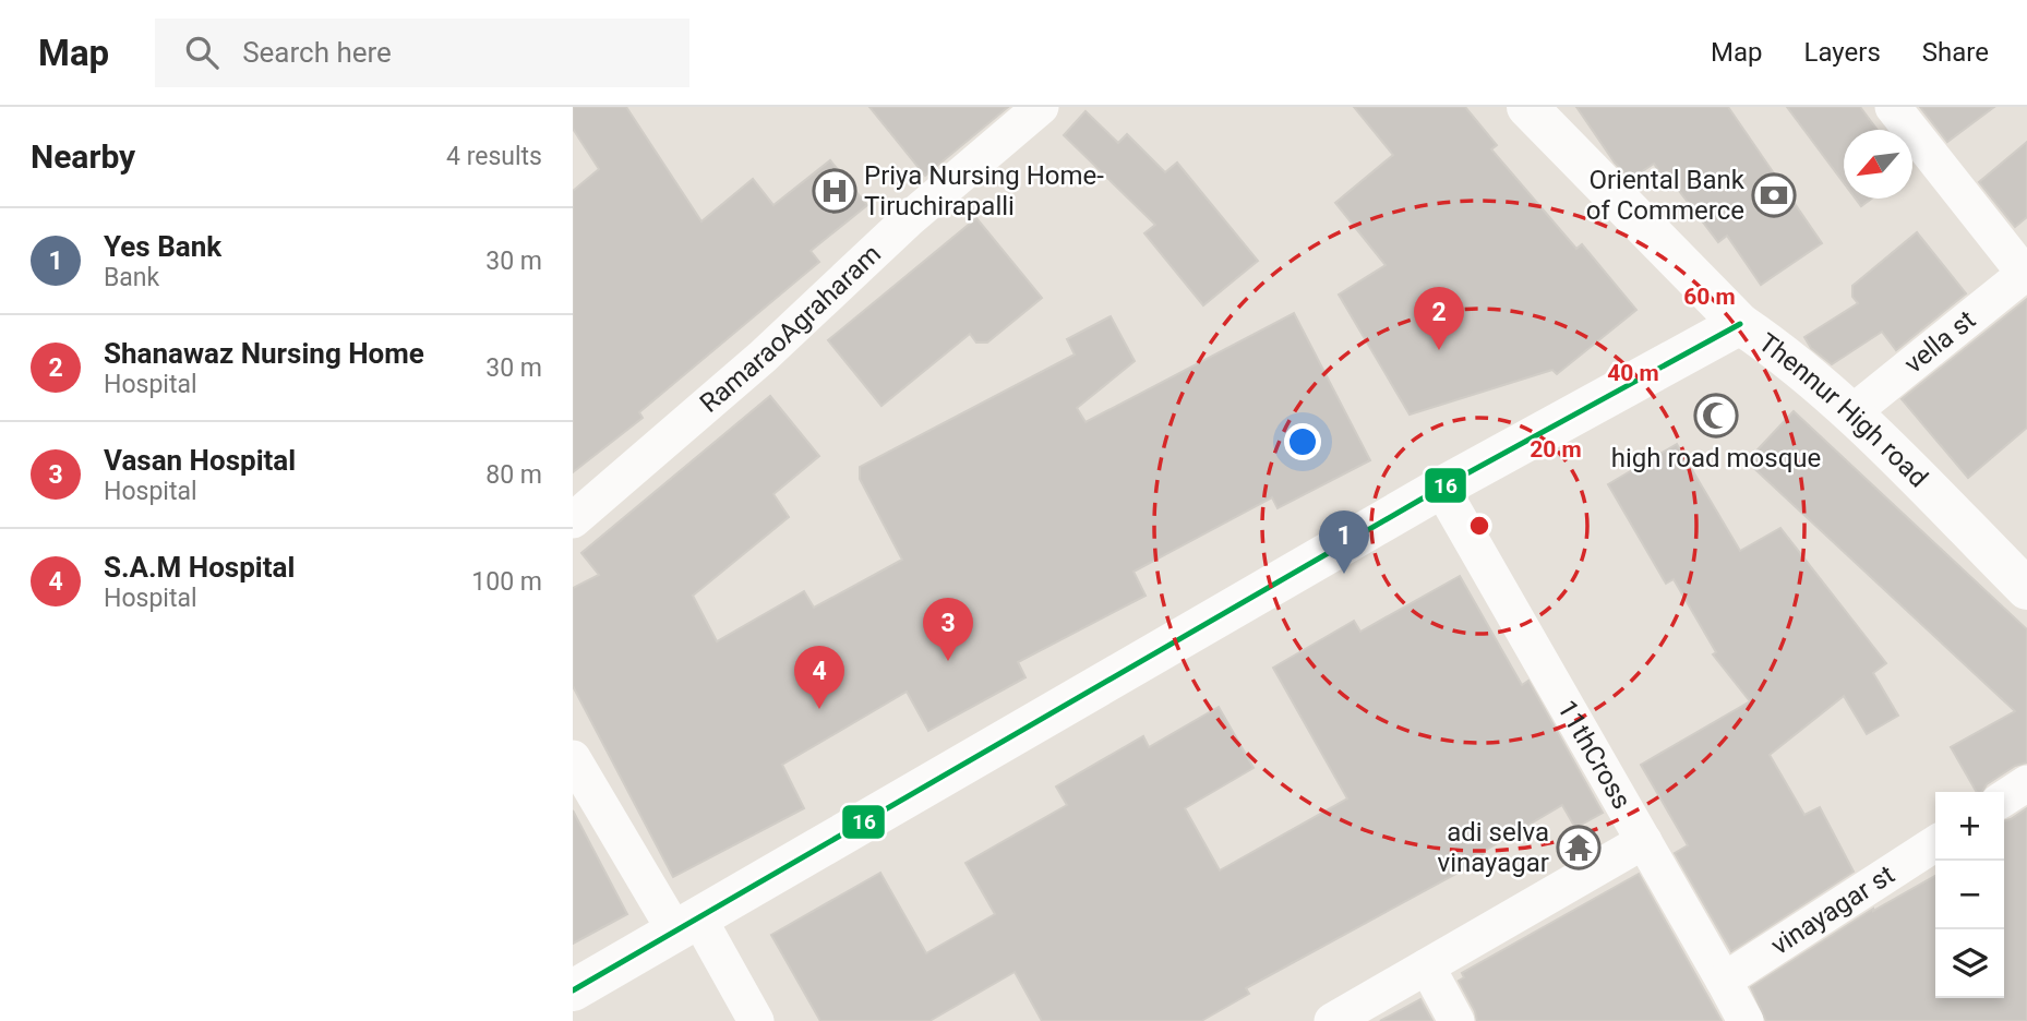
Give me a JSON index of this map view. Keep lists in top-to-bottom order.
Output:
{
  "streets": {
    "street": [
      "RamaraoAgraharam",
      "vella st",
      "Thennur High road",
      "11thCross",
      "vinayagar st"
    ]
  },
  "crossings": [
    ["vella st", "Thennur High road"],
    ["11thCross", "vinayagar st"]
  ],
  "places": {
    "hospital": ["Priya Nursing Home- Tiruchirapalli"],
    "bank": ["Oriental Bank of Commerce"],
    "mosque": ["high road mosque"],
    "temple": ["adi selva vinayagar"]
  },
  "lines": ["transit line 16"],
  "north": "bottom left",
  "page": {
    "header": "Map",
    "search": "Search here",
    "nav": ["Map", "Layers", "Share"],
    "heading": ["Nearby", "4 results"],
    "list": [
      {
        "mark": "1",
        "name": "Yes Bank",
        "note": "Bank",
        "value": "30 m"
      },
      {
        "mark": "2",
        "name": "Shanawaz Nursing Home",
        "note": "Hospital",
        "value": "30 m"
      },
      {
        "mark": "3",
        "name": "Vasan Hospital",
        "note": "Hospital",
        "value": "80 m"
      },
      {
        "mark": "4",
        "name": "S.A.M Hospital",
        "note": "Hospital",
        "value": "100 m"
      }
    ],
    "pins": [
      "2",
      "1",
      "3",
      "4"
    ],
    "map_buttons": ["+", "−"]
  },
  "rings": ["60 m", "40 m", "20 m"]
}
